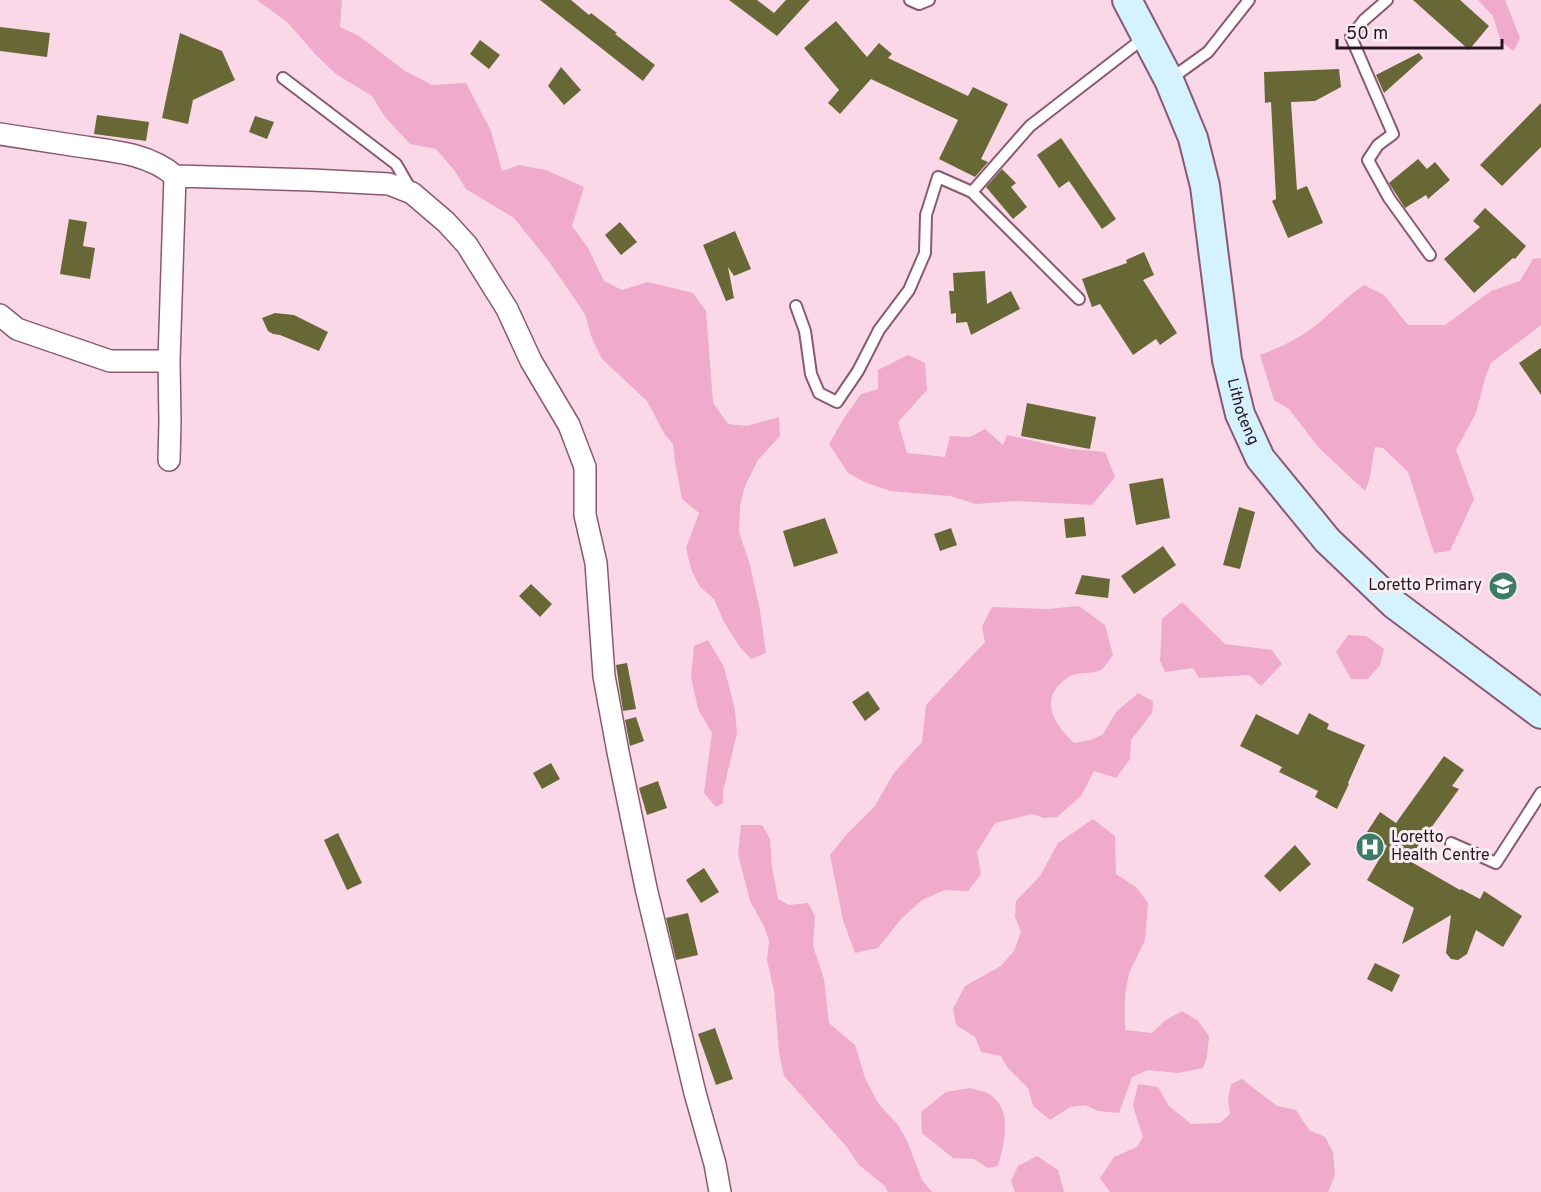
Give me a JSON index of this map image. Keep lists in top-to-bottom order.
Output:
{
  "streets": {
    "main road": ["Lithoteng"]
  },
  "places": {
    "school or university": ["Loretto Primary"],
    "hospital": ["Loretto Health Centre"]
  },
  "scale_bar": "50 m"
}
